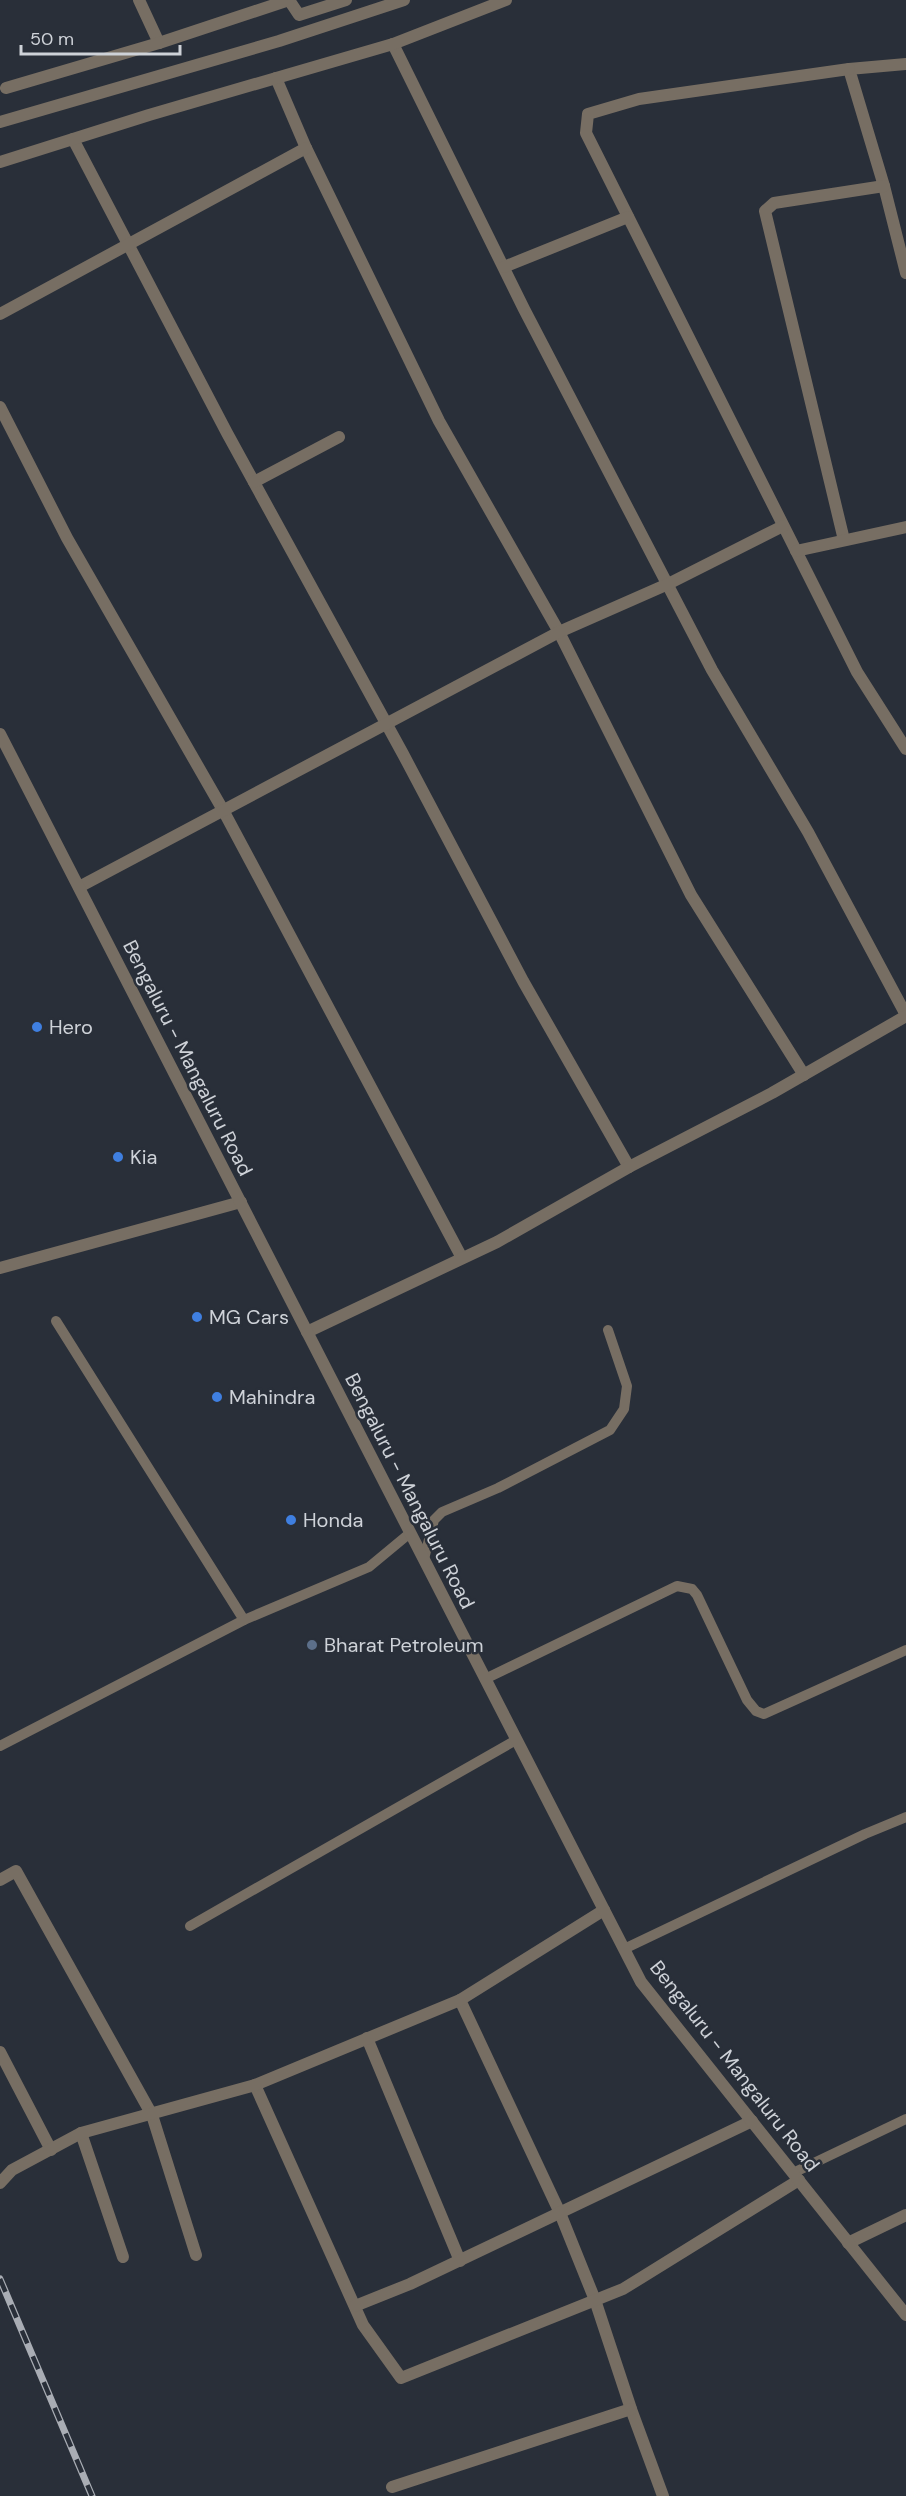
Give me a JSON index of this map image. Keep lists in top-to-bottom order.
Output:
{
  "streets": {
    "street": ["Bengaluru - Mangaluru Road"]
  },
  "places": [
    "Hero",
    "Kia",
    "MG Cars",
    "Mahindra",
    "Honda",
    "Bharat Petroleum"
  ],
  "scale_bar": "50 m"
}
